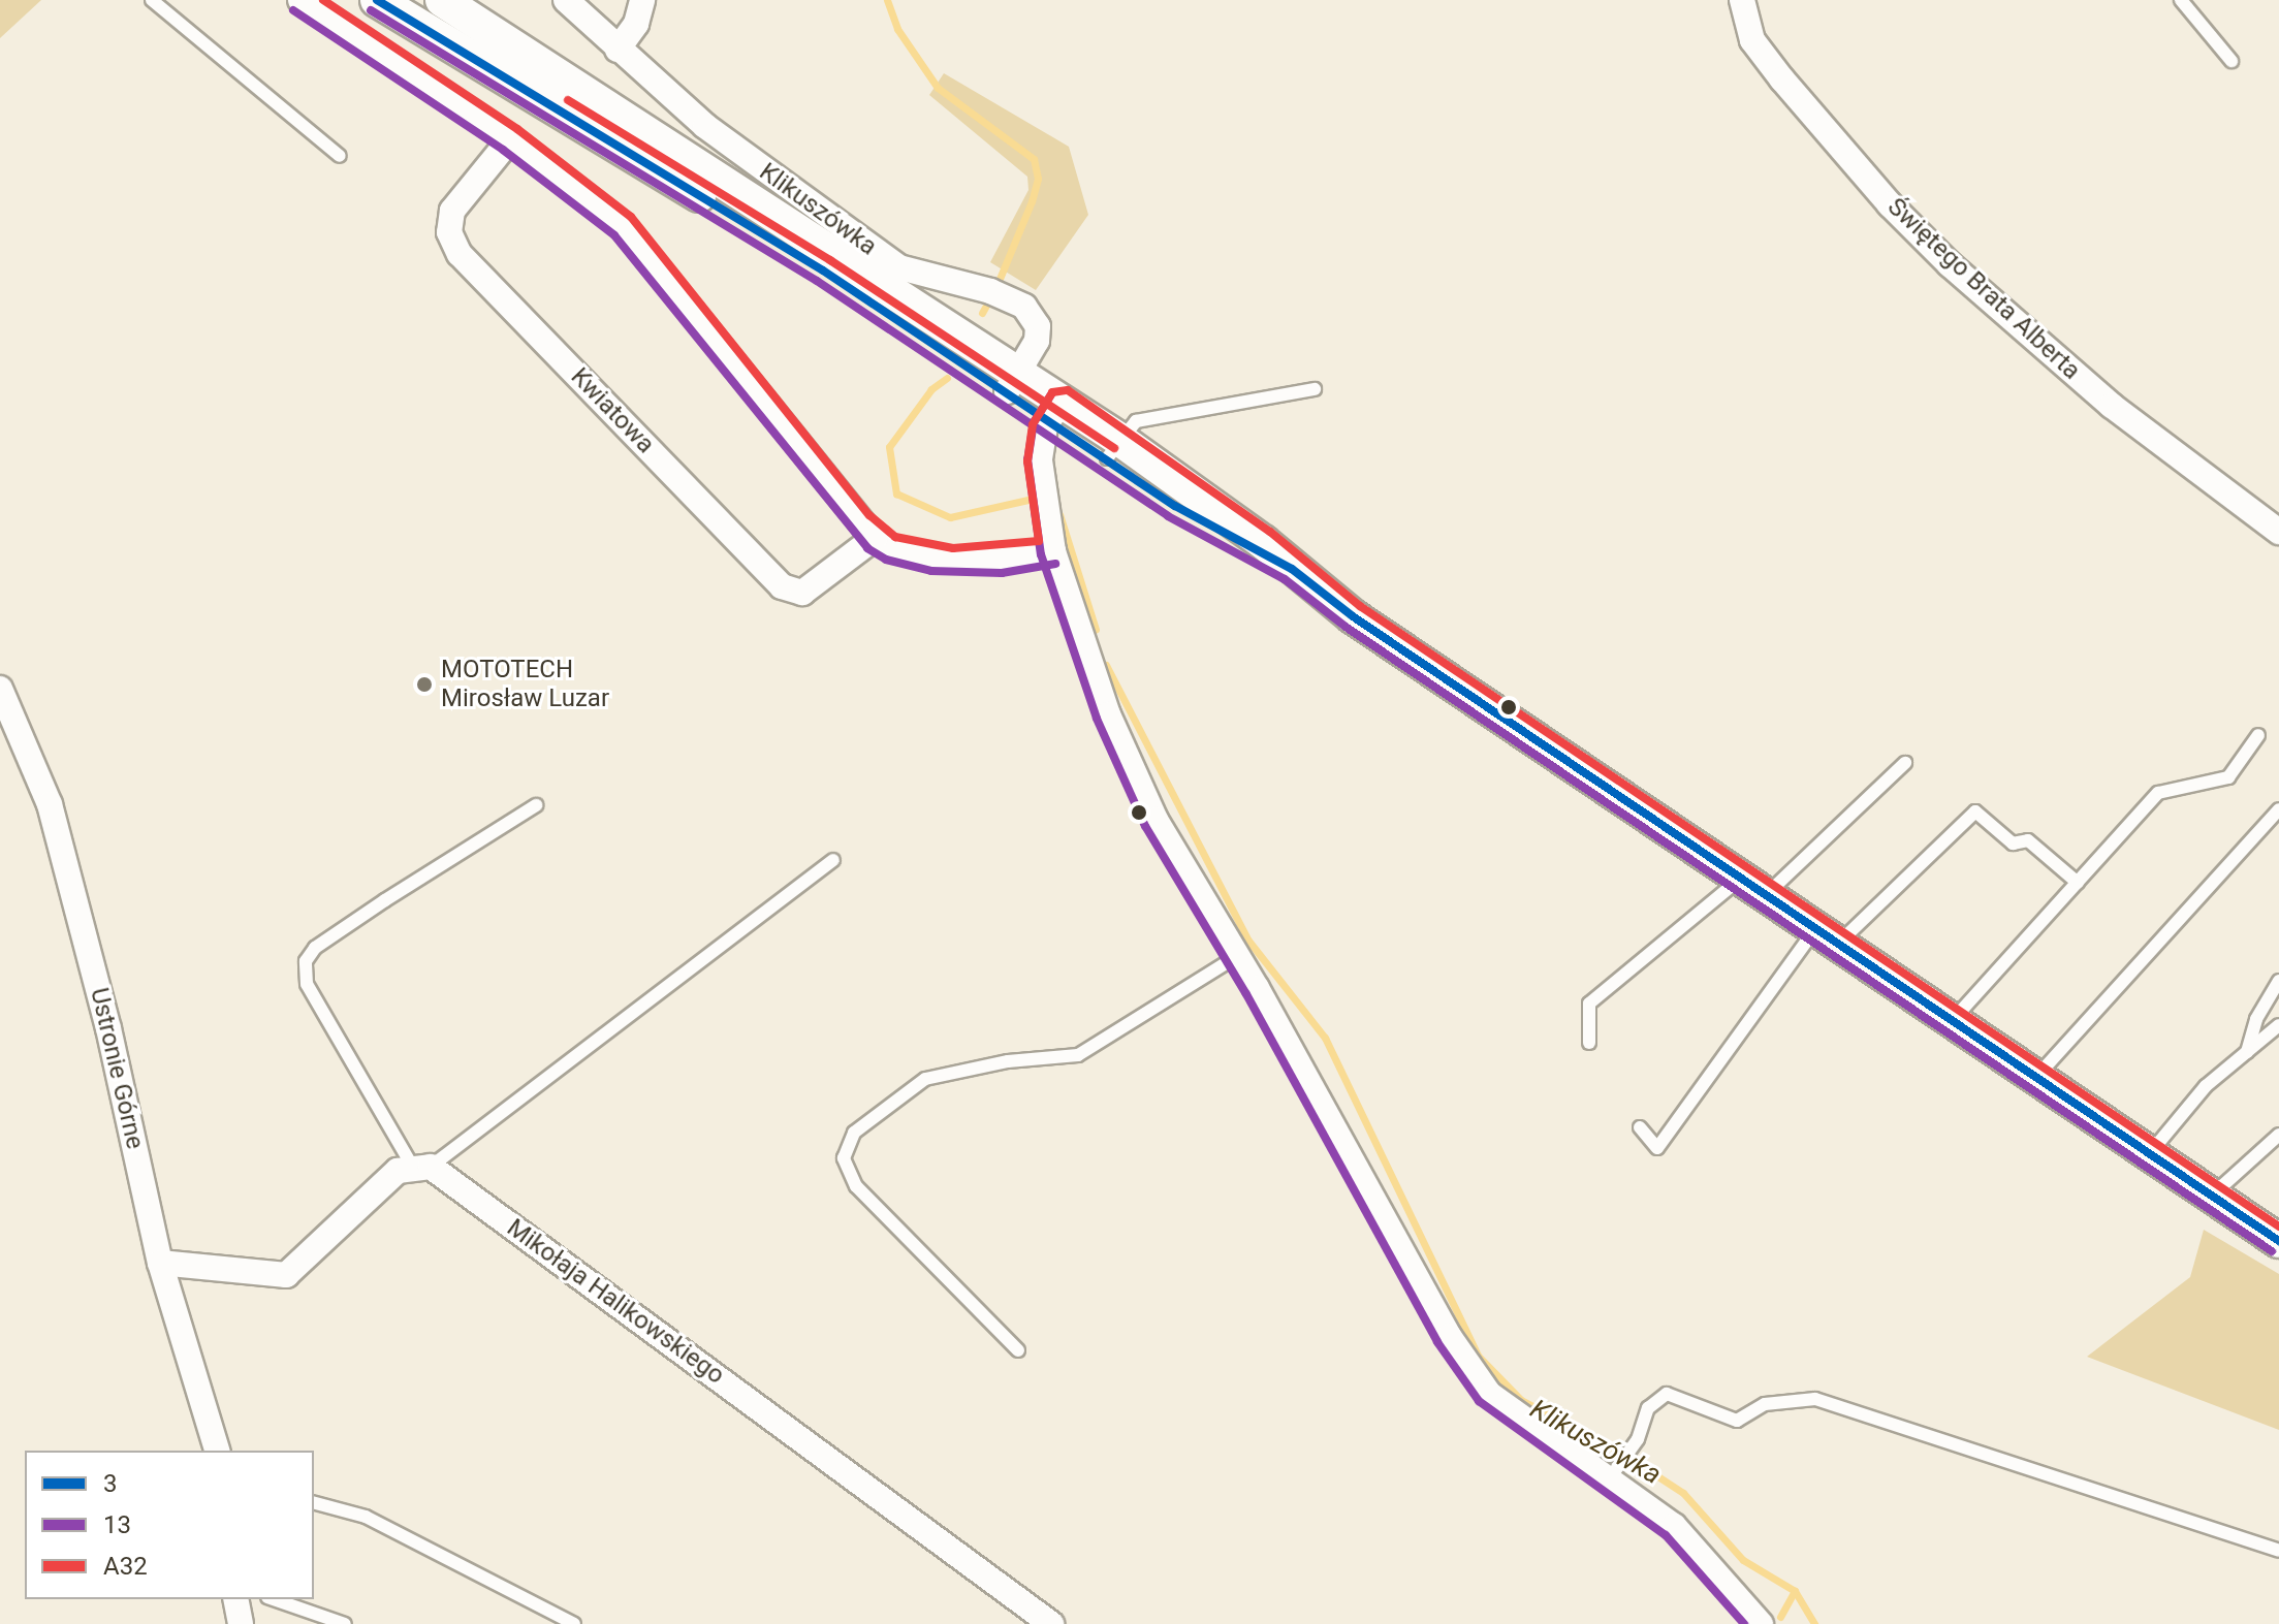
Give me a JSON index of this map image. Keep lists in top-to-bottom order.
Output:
{
  "streets": {
    "street": [
      "Klikuszówka",
      "Świętego Brata Alberta",
      "Kwiatowa",
      "Ustronie Górne",
      "Mikołaja Halikowskiego"
    ]
  },
  "water": ["Klikuszówka"],
  "places": ["MOTOTECH Mirosław Luzar"],
  "lines": ["transit line 3", "transit line A32", "transit line 13"],
  "legend": ["3", "13", "A32"]
}
